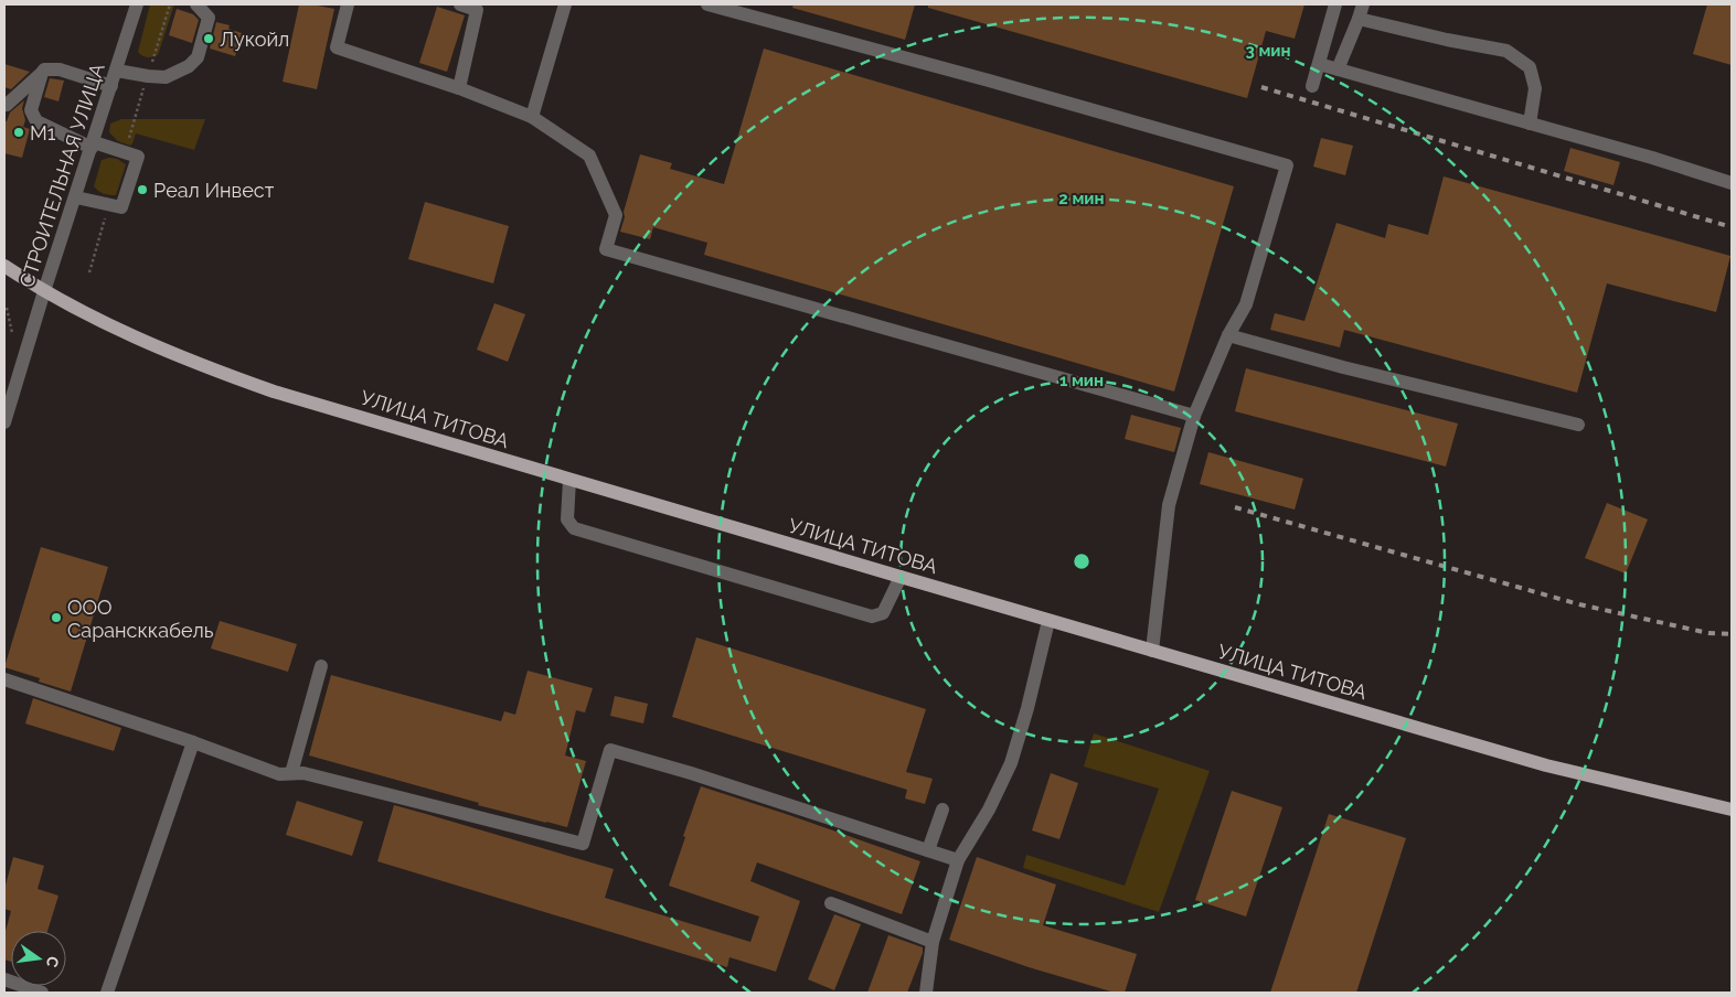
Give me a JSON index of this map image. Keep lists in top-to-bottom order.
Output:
{
  "streets": {
    "main road": ["УЛИЦА ТИТОВА"],
    "street": ["СТРОИТЕЛЬНАЯ УЛИЦА"]
  },
  "crossings": [
    ["СТРОИТЕЛЬНАЯ УЛИЦА", "УЛИЦА ТИТОВА"]
  ],
  "places": [
    "Лукойл",
    "М1",
    "Реал Инвест",
    "ООО Сарансккабель"
  ],
  "north": "right",
  "rings": ["3 мин", "2 мин", "1 мин"]
}
